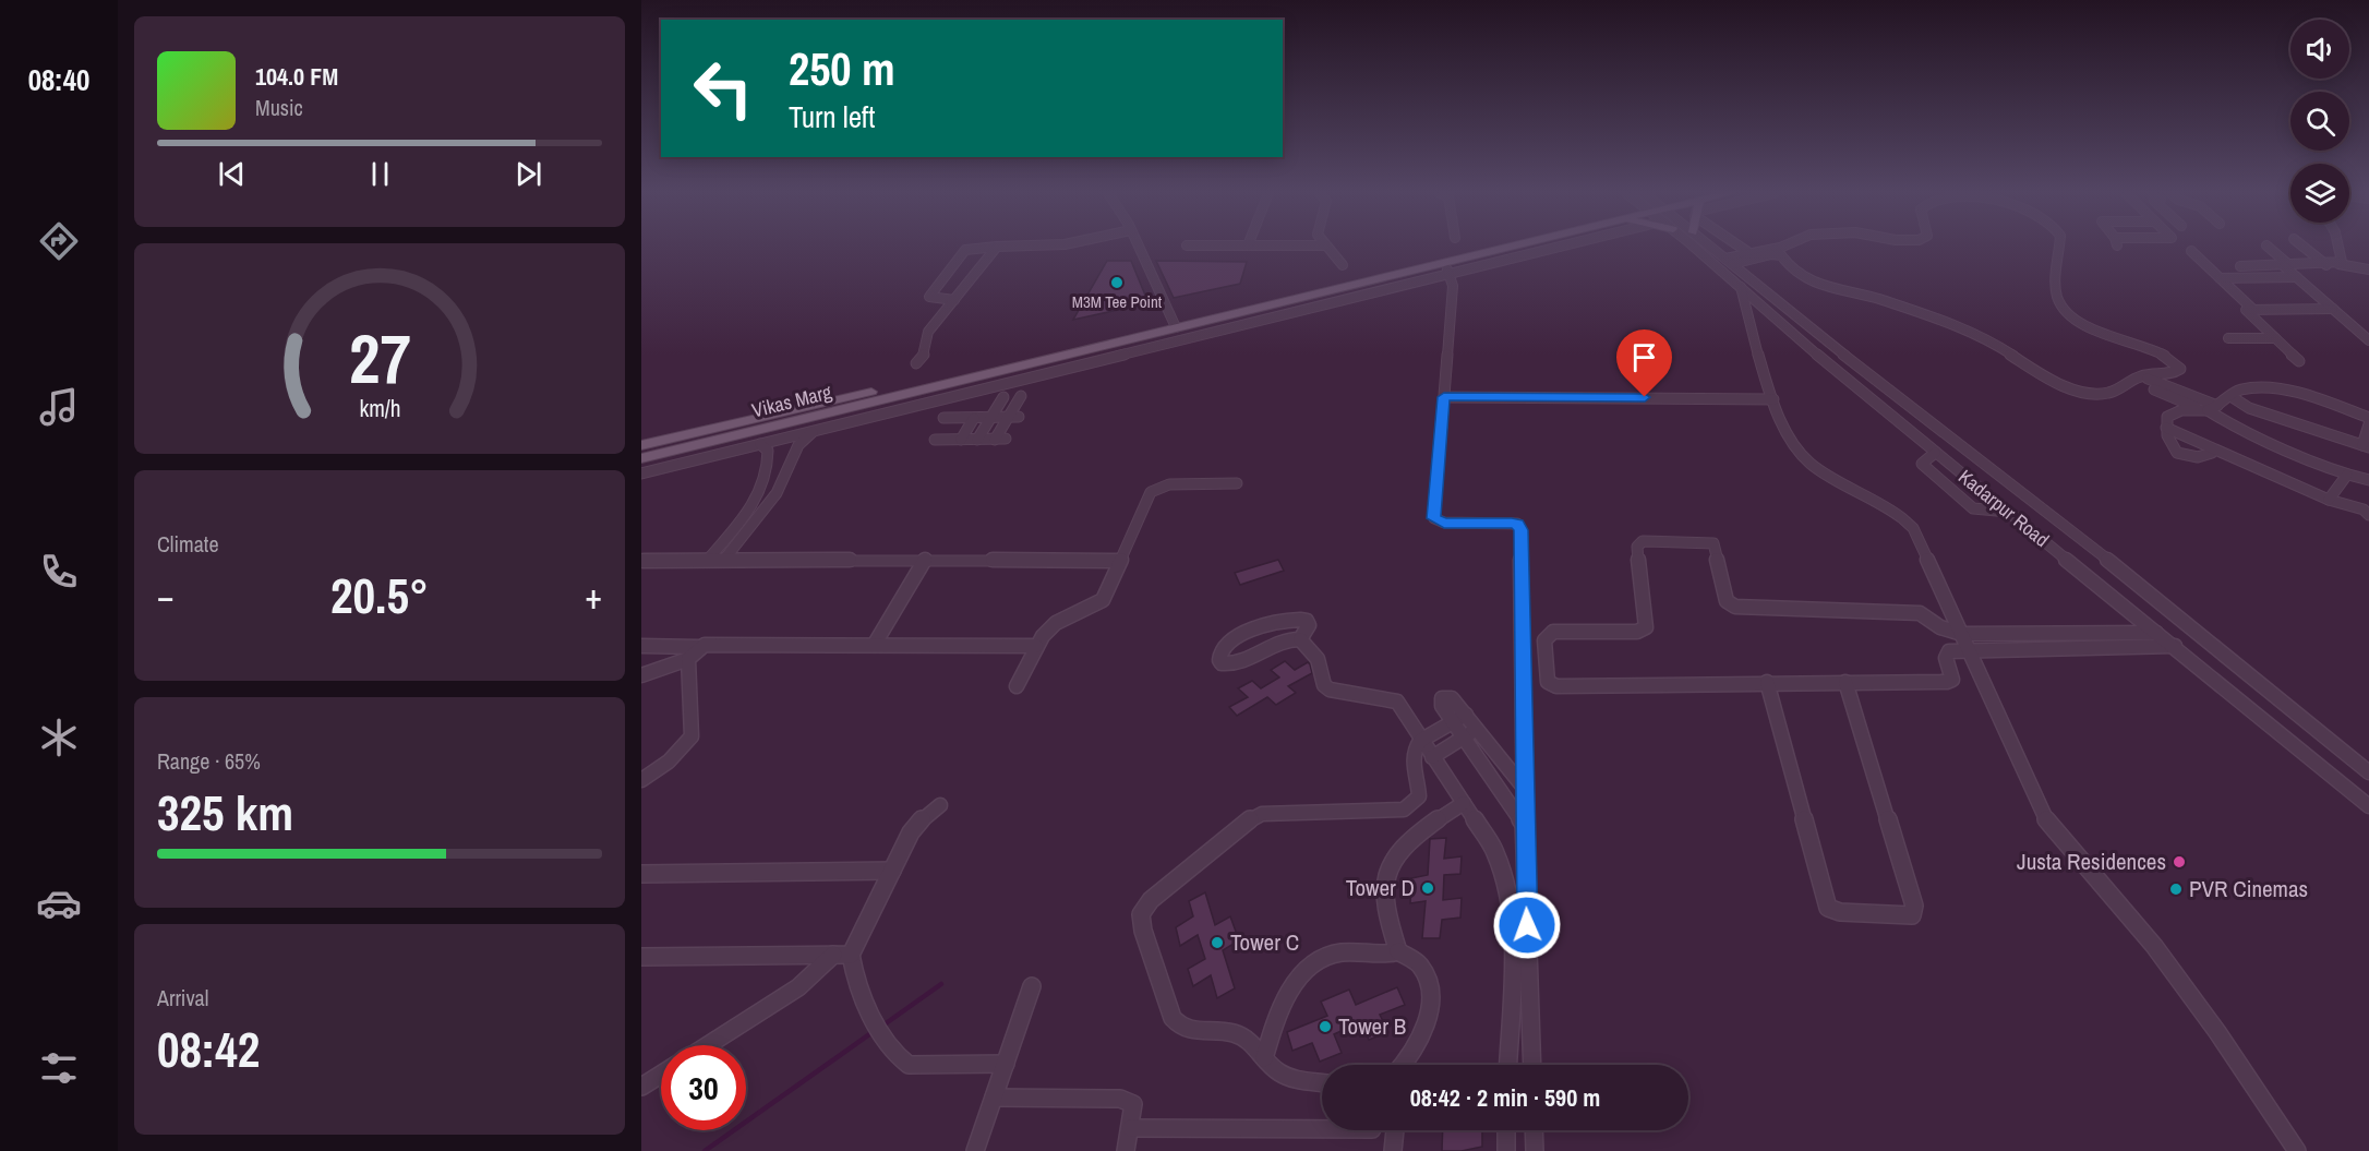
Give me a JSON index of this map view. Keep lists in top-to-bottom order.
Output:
{
  "streets": {
    "main road": ["Vikas Marg"],
    "street": ["Kadarpur Road"]
  },
  "places": [
    "M3M Tee Point",
    "Justa Residences",
    "Tower D",
    "PVR Cinemas",
    "Tower C",
    "Tower B"
  ],
  "page": {
    "tabs": "08:40",
    "turn": ["250 m", "Turn left"],
    "song": ["104.0 FM", "Music"],
    "tile": [
      "Climate",
      ["Range · 65%", "325 km"],
      ["Arrival", "08:42"]
    ],
    "heat": ["−", "20.5°", "+"],
    "limit": "30",
    "trip": "08:42 · 2 min · 590 m",
    "gauge": ["27", "km/h"]
  }
}
